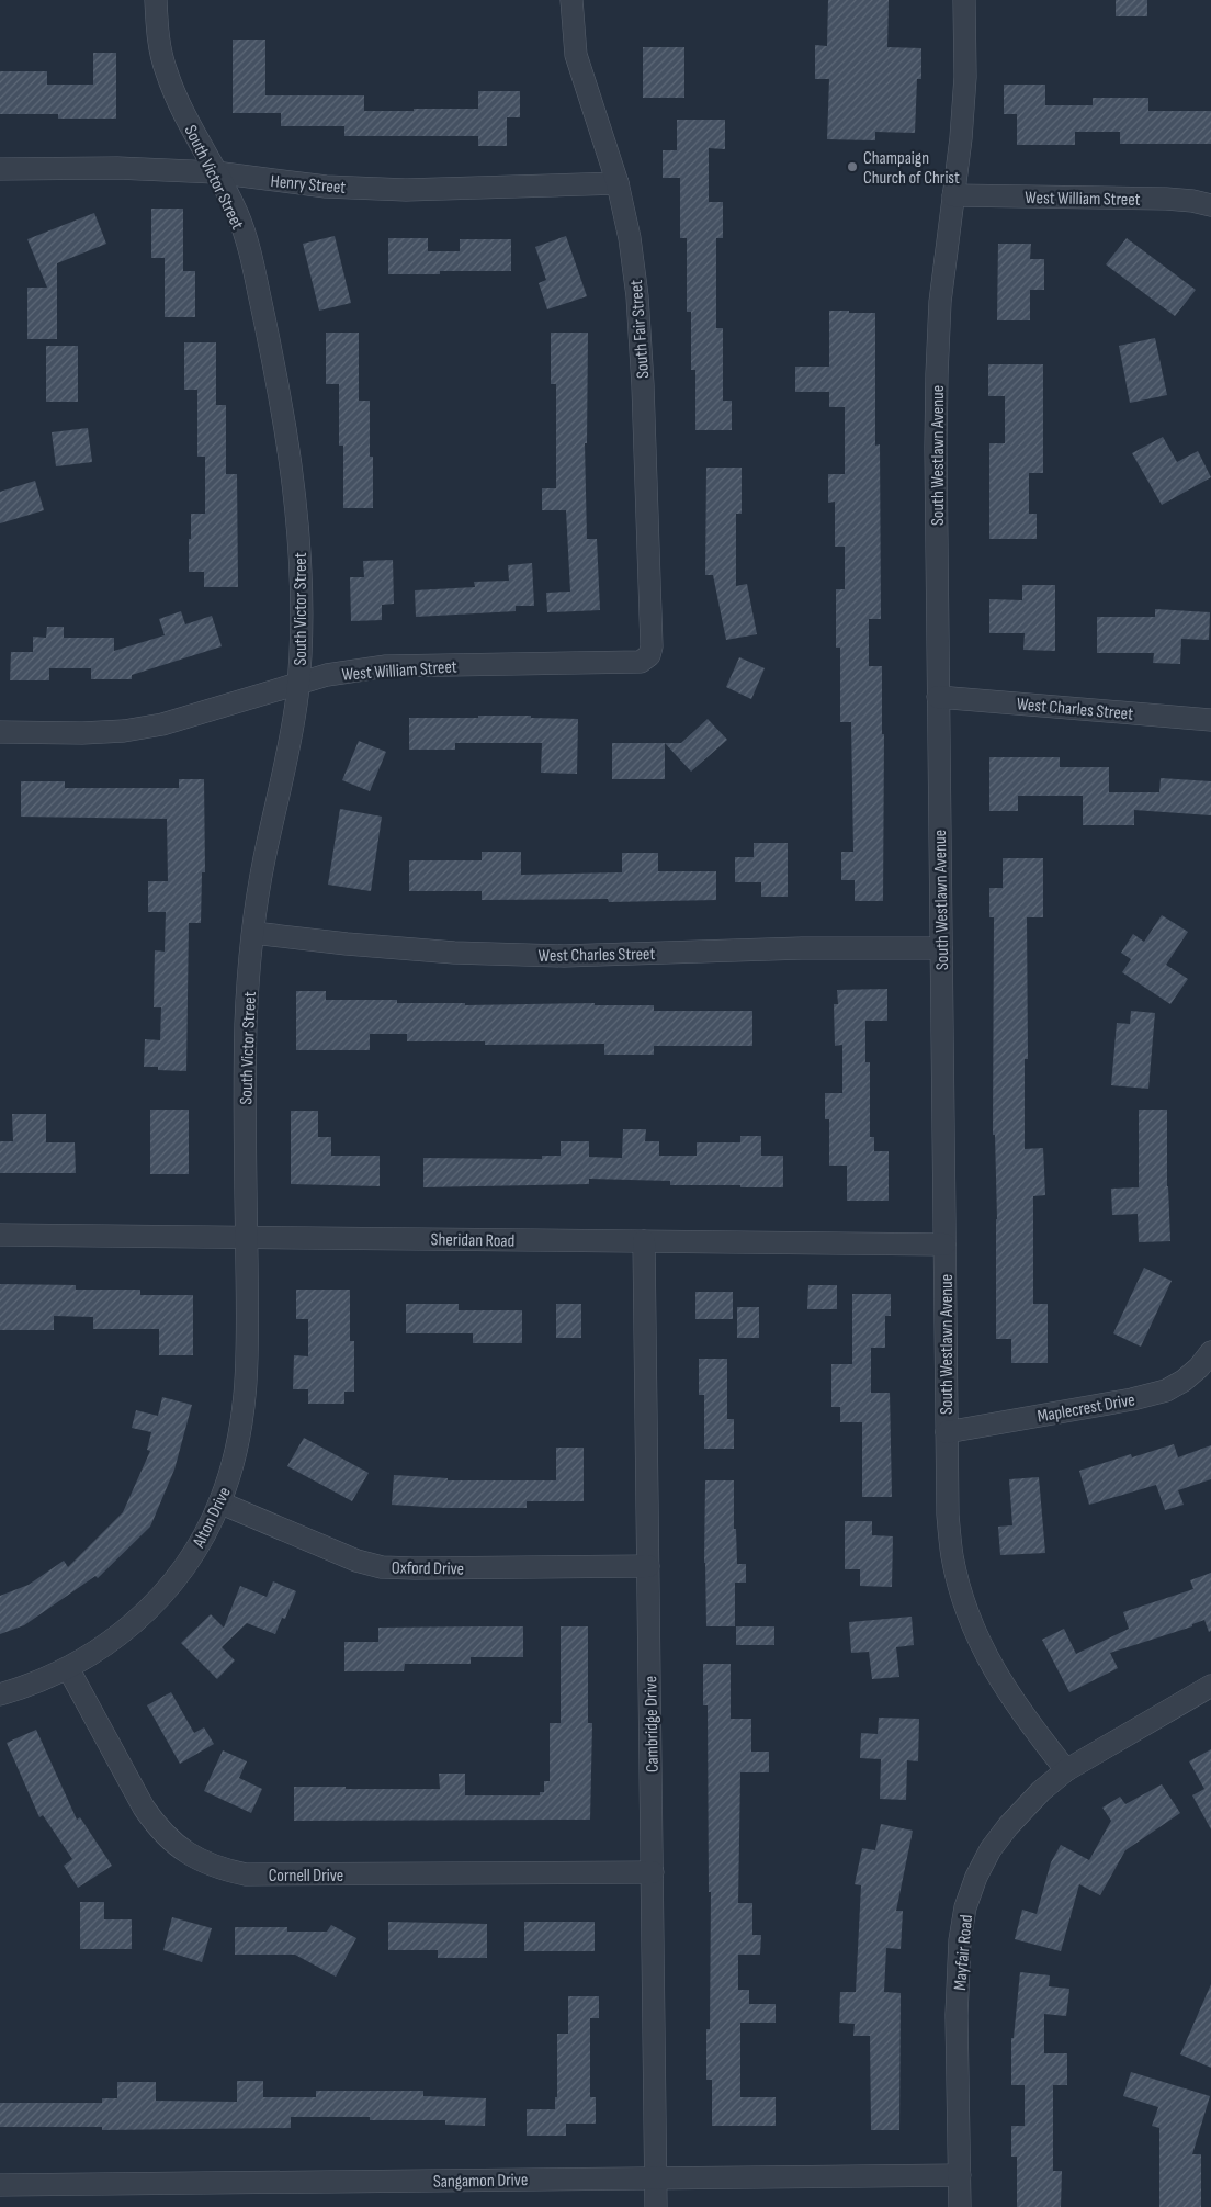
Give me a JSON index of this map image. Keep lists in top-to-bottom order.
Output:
{
  "streets": {
    "street": [
      "South Victor Street",
      "Henry Street",
      "West William Street",
      "South Fair Street",
      "South Westlawn Avenue",
      "West Charles Street",
      "Sheridan Road",
      "Maplecrest Drive",
      "Alton Drive",
      "Oxford Drive",
      "Cambridge Drive",
      "Cornell Drive",
      "Mayfair Road",
      "Sangamon Drive"
    ]
  },
  "crossings": [
    ["South Victor Street", "Henry Street"],
    ["South Victor Street", "West William Street"],
    ["South Victor Street", "West Charles Street"],
    ["South Victor Street", "Sheridan Road"],
    ["South Victor Street", "Alton Drive"],
    ["Henry Street", "South Fair Street"],
    ["West William Street", "South Fair Street"],
    ["West William Street", "South Westlawn Avenue"],
    ["South Westlawn Avenue", "West Charles Street"],
    ["South Westlawn Avenue", "Sheridan Road"],
    ["South Westlawn Avenue", "Maplecrest Drive"],
    ["South Westlawn Avenue", "Mayfair Road"],
    ["Sheridan Road", "Alton Drive"],
    ["Sheridan Road", "Cambridge Drive"],
    ["Alton Drive", "Oxford Drive"],
    ["Alton Drive", "Cornell Drive"],
    ["Oxford Drive", "Cambridge Drive"],
    ["Cambridge Drive", "Cornell Drive"],
    ["Cambridge Drive", "Sangamon Drive"],
    ["Mayfair Road", "Sangamon Drive"]
  ],
  "places": ["Champaign Church of Christ"]
}
